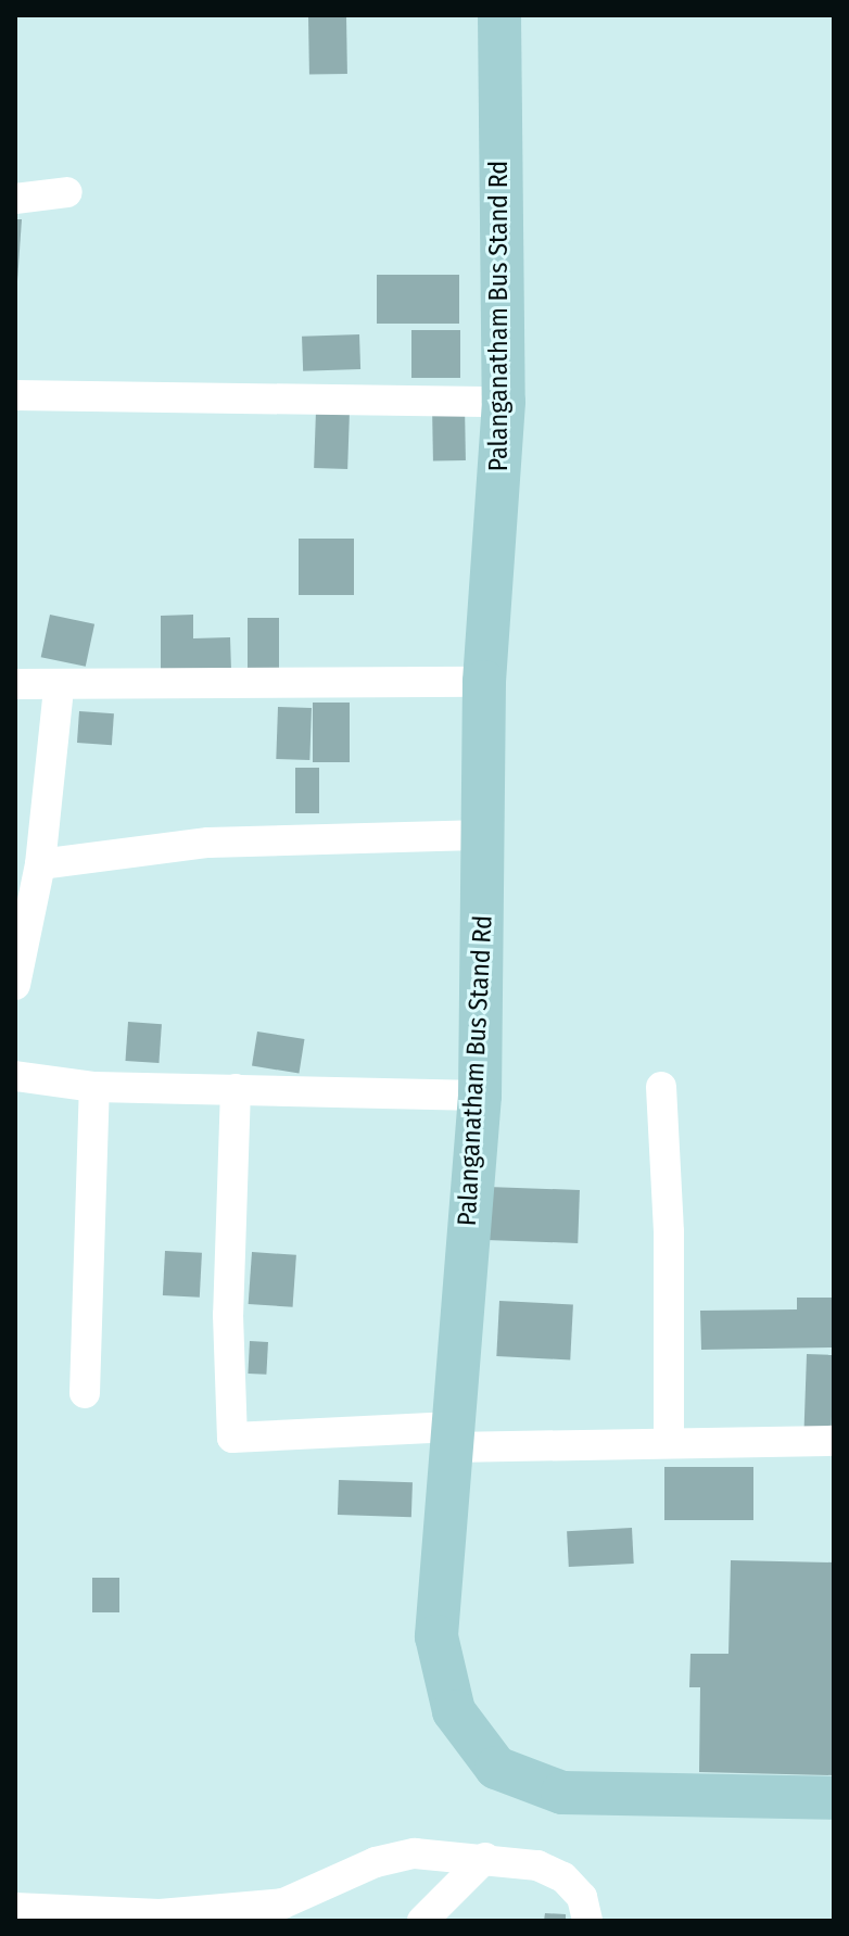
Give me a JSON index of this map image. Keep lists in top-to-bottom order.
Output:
{
  "streets": {
    "street": ["Palanganatham Bus Stand Rd"]
  }
}
